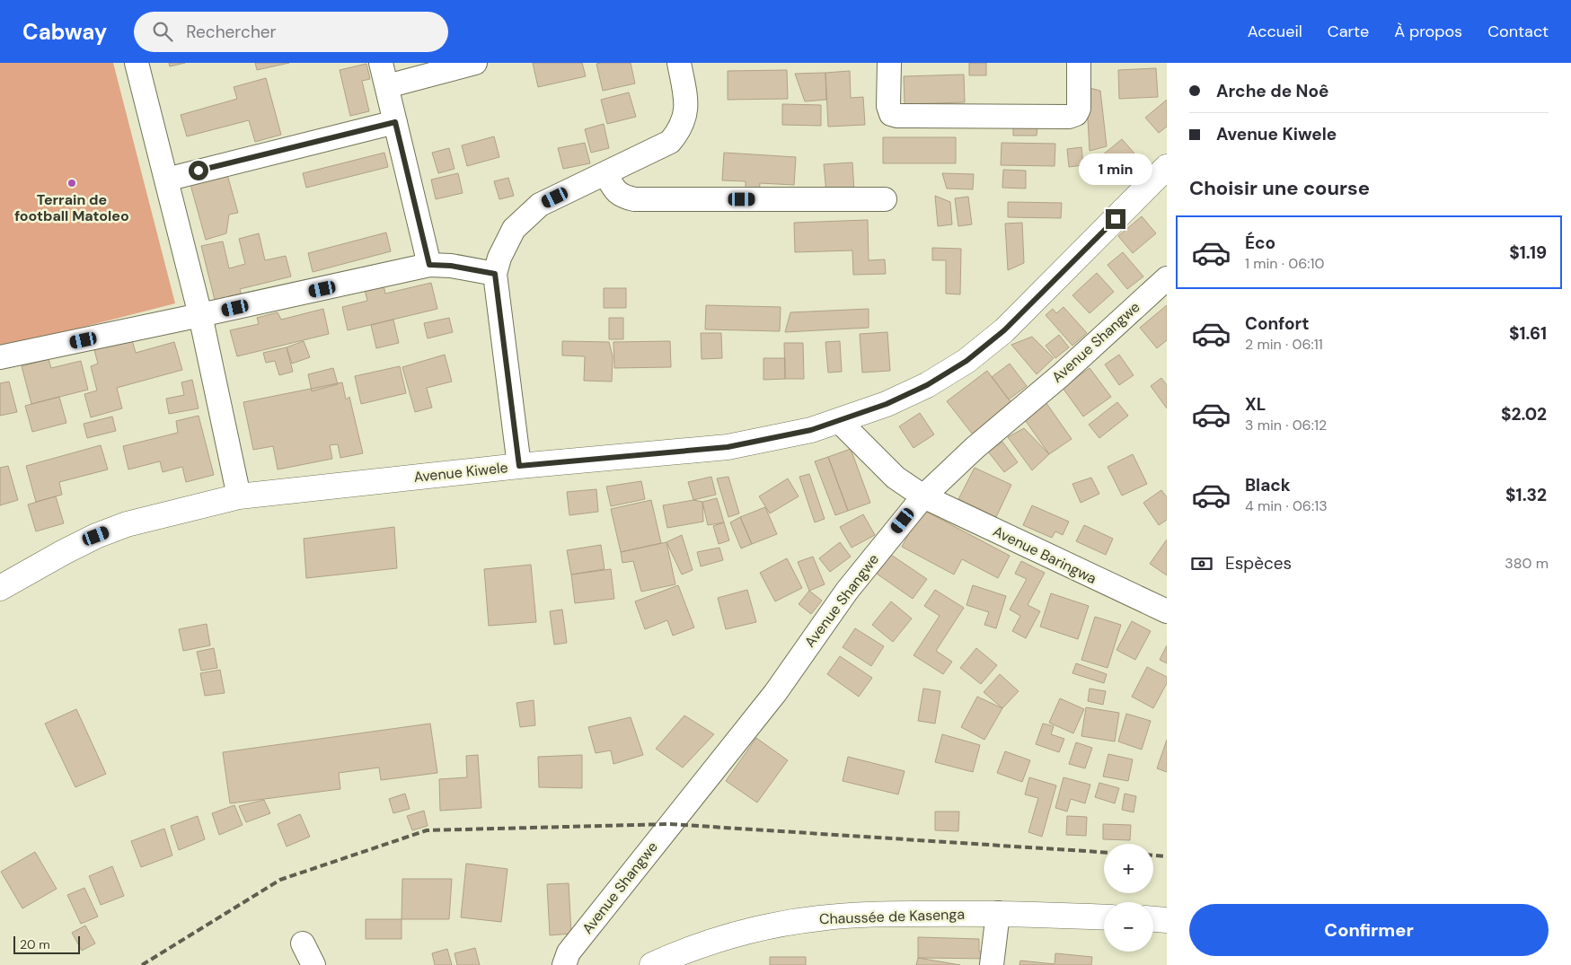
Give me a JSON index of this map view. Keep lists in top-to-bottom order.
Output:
{
  "streets": {
    "street": [
      "Avenue Shangwe",
      "Avenue Kiwele",
      "Avenue Baringwa",
      "Chaussée de Kasenga"
    ]
  },
  "crossings": [
    ["Avenue Shangwe", "Avenue Baringwa"],
    ["Avenue Kiwele", "Avenue Baringwa"]
  ],
  "places": ["Terrain de football Matoleo"],
  "scale_bar": "20 m",
  "page": {
    "header": "Cabway",
    "search": "Rechercher",
    "nav": [
      "Accueil",
      "Carte",
      "À propos",
      "Contact"
    ],
    "banner": ["Arche de Noê", "Avenue Kiwele"],
    "bubble": "1 min",
    "heading": "Choisir une course",
    "list": [
      {
        "name": "Éco",
        "note": "1 min · 06:10",
        "value": "$1.19"
      },
      {
        "name": "Confort",
        "note": "2 min · 06:11",
        "value": "$1.61"
      },
      {
        "name": "XL",
        "note": "3 min · 06:12",
        "value": "$2.02"
      },
      {
        "name": "Black",
        "note": "4 min · 06:13",
        "value": "$1.32"
      }
    ],
    "pay": ["Espèces", "380 m"],
    "map_buttons": ["+", "−"],
    "buttons": "Confirmer",
    "scale": "20 m"
  }
}
